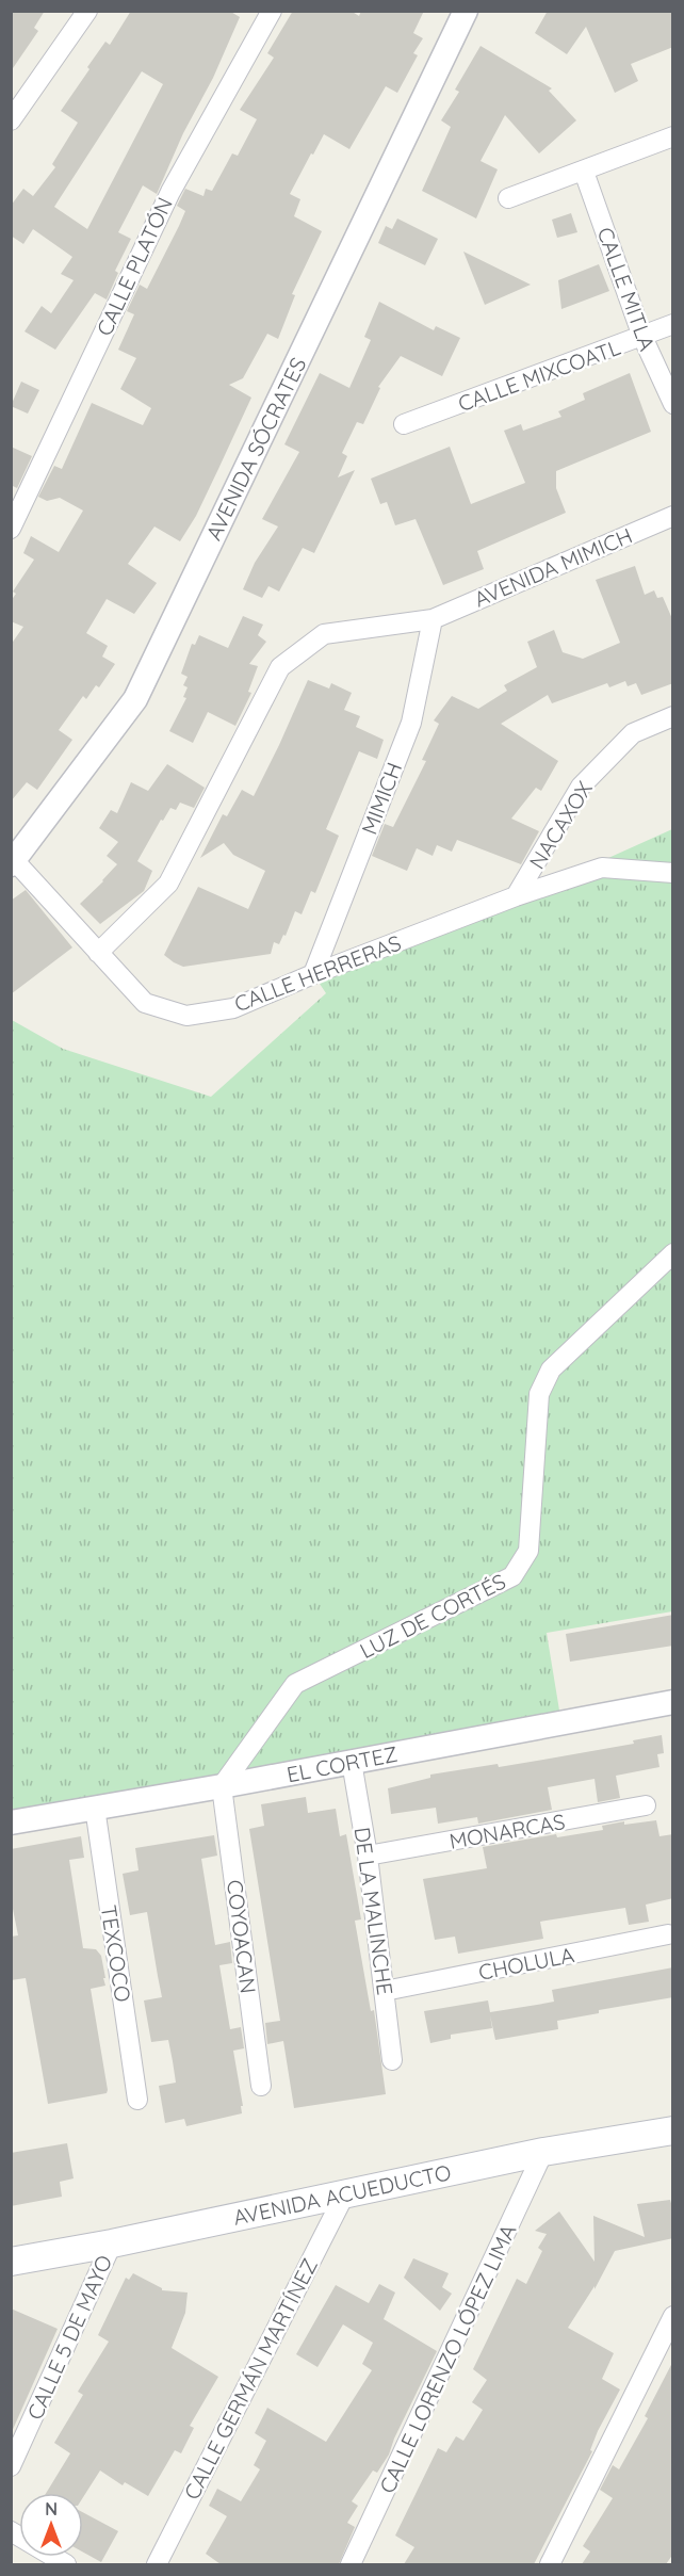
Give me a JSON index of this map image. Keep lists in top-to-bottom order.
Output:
{
  "streets": {
    "main road": ["AVENIDA ACUEDUCTO"],
    "street": [
      "CALLE PLATÓN",
      "CALLE MITLA",
      "CALLE MIXCOATL",
      "AVENIDA SÓCRATES",
      "AVENIDA MIMICH",
      "MIMICH",
      "NACAXOX",
      "CALLE HERRERAS",
      "LUZ DE CORTÉS",
      "EL CORTEZ",
      "MONARCAS",
      "DE LA MALINCHE",
      "COYOACAN",
      "TEXCOCO",
      "CHOLULA",
      "CALLE 5 DE MAYO",
      "CALLE LORENZO LÓPEZ LIMA",
      "CALLE GERMÁN MARTÍNEZ"
    ]
  },
  "crossings": [
    ["CALLE MITLA", "CALLE MIXCOATL"],
    ["AVENIDA SÓCRATES", "CALLE HERRERAS"],
    ["AVENIDA MIMICH", "MIMICH"],
    ["AVENIDA MIMICH", "CALLE HERRERAS"],
    ["MIMICH", "CALLE HERRERAS"],
    ["NACAXOX", "CALLE HERRERAS"],
    ["LUZ DE CORTÉS", "EL CORTEZ"],
    ["LUZ DE CORTÉS", "COYOACAN"],
    ["EL CORTEZ", "DE LA MALINCHE"],
    ["EL CORTEZ", "COYOACAN"],
    ["EL CORTEZ", "TEXCOCO"],
    ["MONARCAS", "DE LA MALINCHE"],
    ["DE LA MALINCHE", "CHOLULA"],
    ["AVENIDA ACUEDUCTO", "CALLE 5 DE MAYO"],
    ["AVENIDA ACUEDUCTO", "CALLE LORENZO LÓPEZ LIMA"],
    ["AVENIDA ACUEDUCTO", "CALLE GERMÁN MARTÍNEZ"]
  ],
  "north": "top"
}
